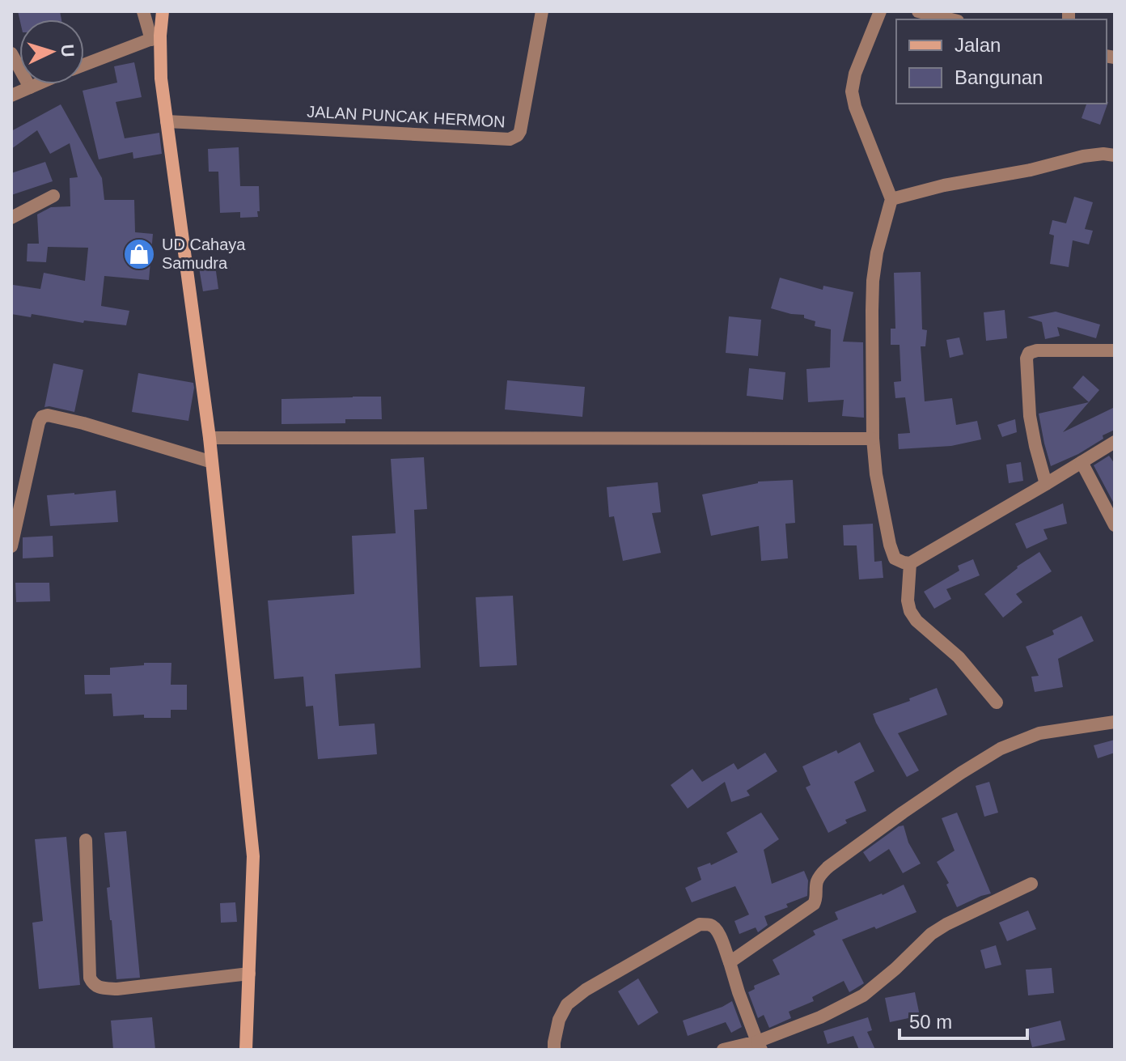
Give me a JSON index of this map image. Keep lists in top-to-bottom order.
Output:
{
  "streets": {
    "street": ["JALAN PUNCAK HERMON"]
  },
  "places": {
    "shop": ["UD Cahaya Samudra"]
  },
  "legend": ["Jalan", "Bangunan"],
  "scale_bar": "50 m",
  "north": "right"
}
